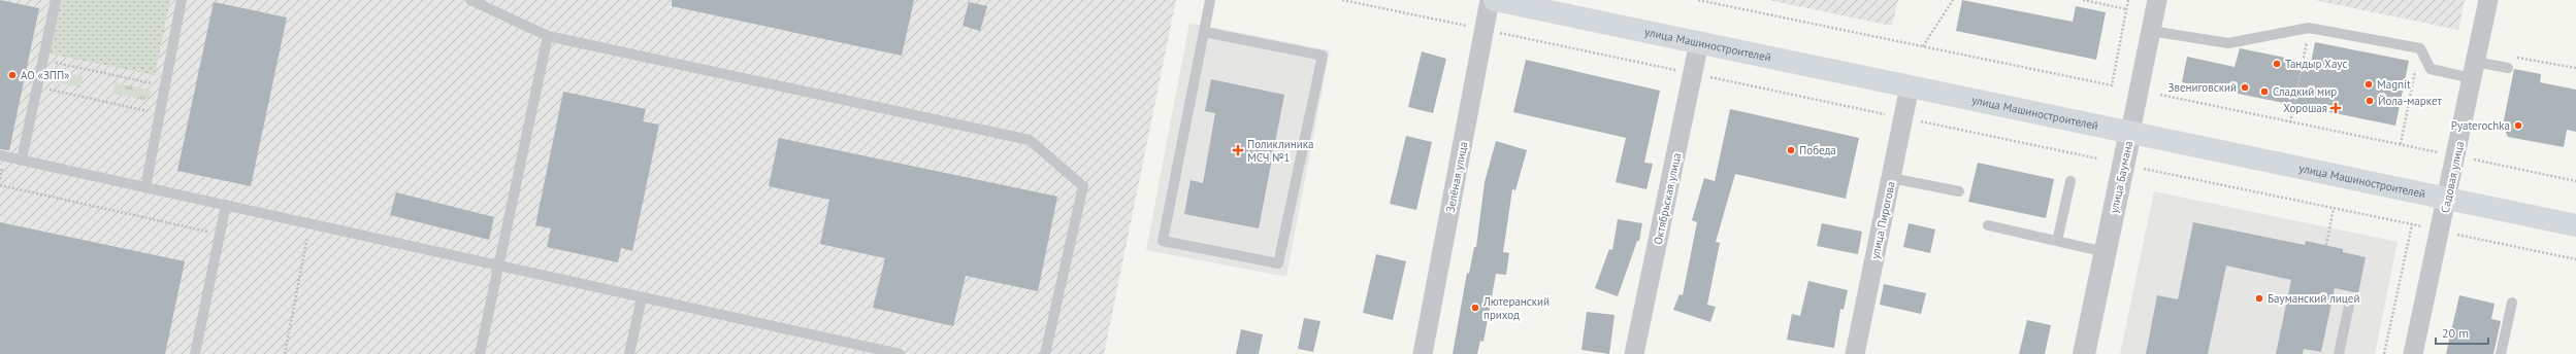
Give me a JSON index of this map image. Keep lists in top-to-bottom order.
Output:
{
  "streets": {
    "main road": ["улица Машиностроителей"],
    "street": [
      "Зелёная улица",
      "улица Баумана",
      "Садовая улица",
      "Октябрьская улица",
      "улица Пирогова"
    ]
  },
  "crossings": [
    ["улица Машиностроителей", "улица Баумана"],
    ["улица Машиностроителей", "Садовая улица"],
    ["улица Машиностроителей", "Октябрьская улица"],
    ["улица Машиностроителей", "улица Пирогова"]
  ],
  "places": {
    "other": [
      "Тандыр Хаус",
      "АО «ЗПП»",
      "Magnit",
      "Звениговский",
      "Сладкий мир",
      "Йола-маркет",
      "Pyaterochka",
      "Победа",
      "Бауманский лицей",
      "Лютеранский приход"
    ],
    "health": ["Хорошая", "Поликлиника МСЧ №1"]
  },
  "scale_bar": "20 m"
}
